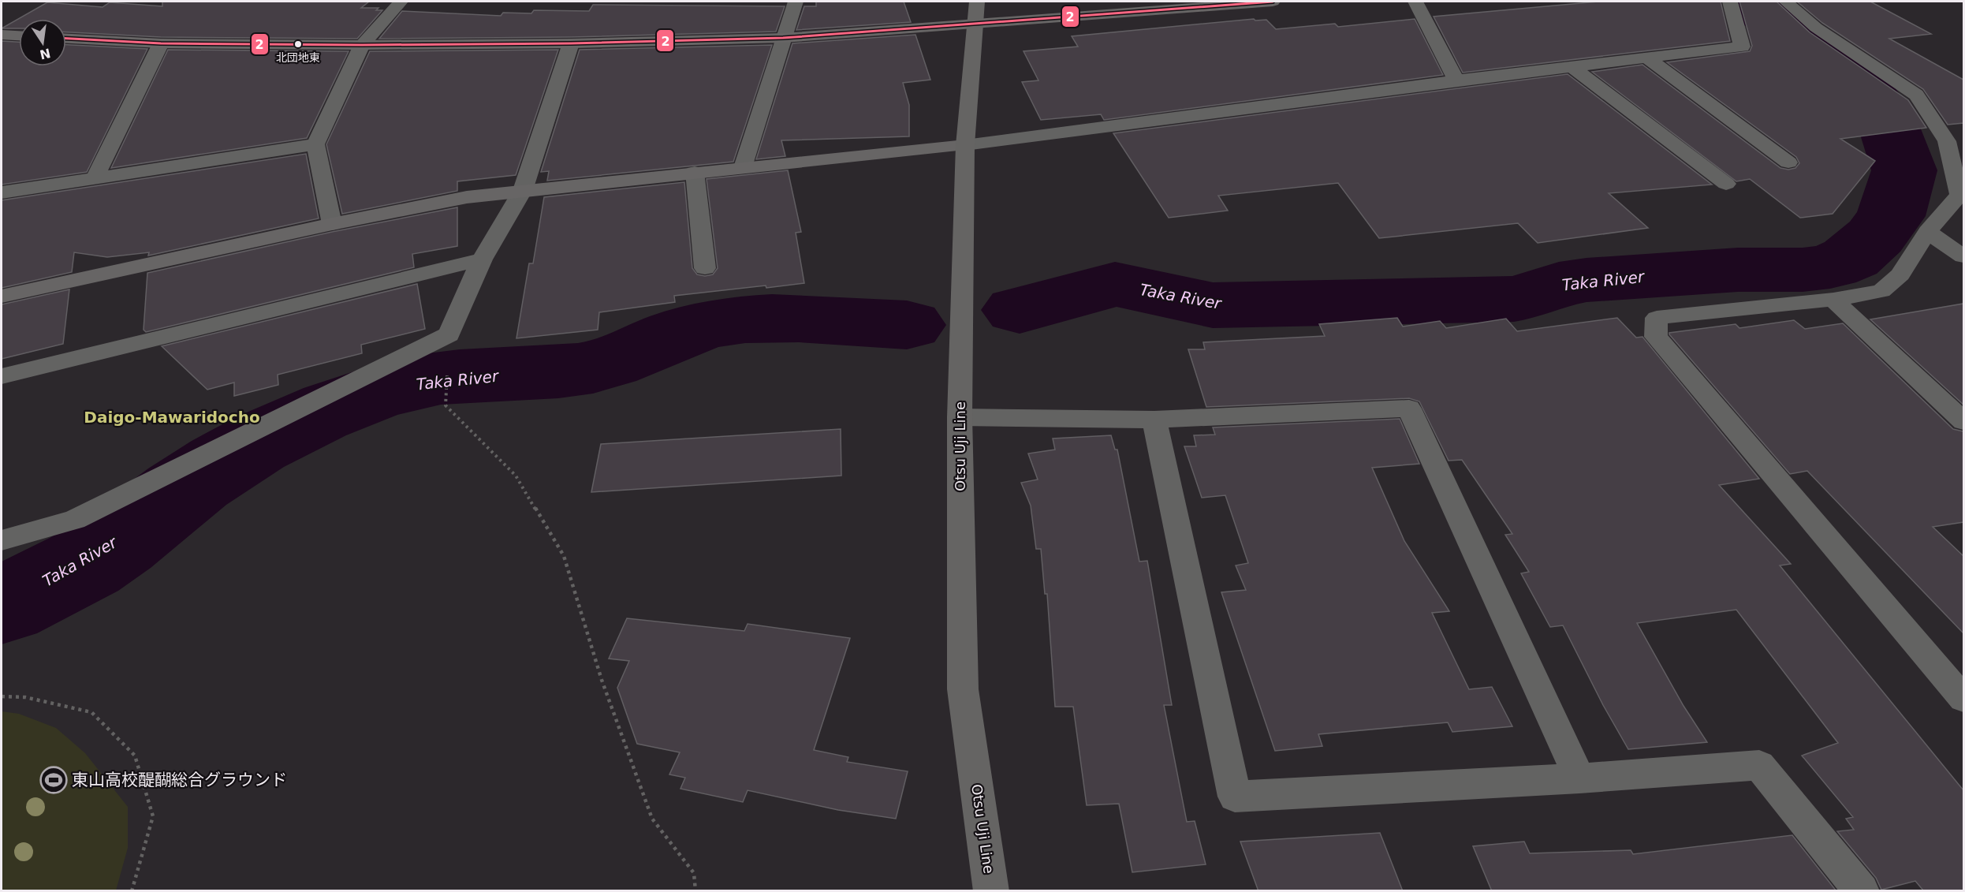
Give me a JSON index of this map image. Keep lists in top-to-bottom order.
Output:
{
  "streets": {
    "main road": ["Otsu Uji Line"]
  },
  "districts": ["Daigo-Mawaridocho"],
  "water": ["Taka River"],
  "places": {
    "other": ["北団地東"],
    "sports": ["東山高校醍醐総合グラウンド"]
  },
  "lines": ["transit line 2"],
  "north": "bottom"
}
